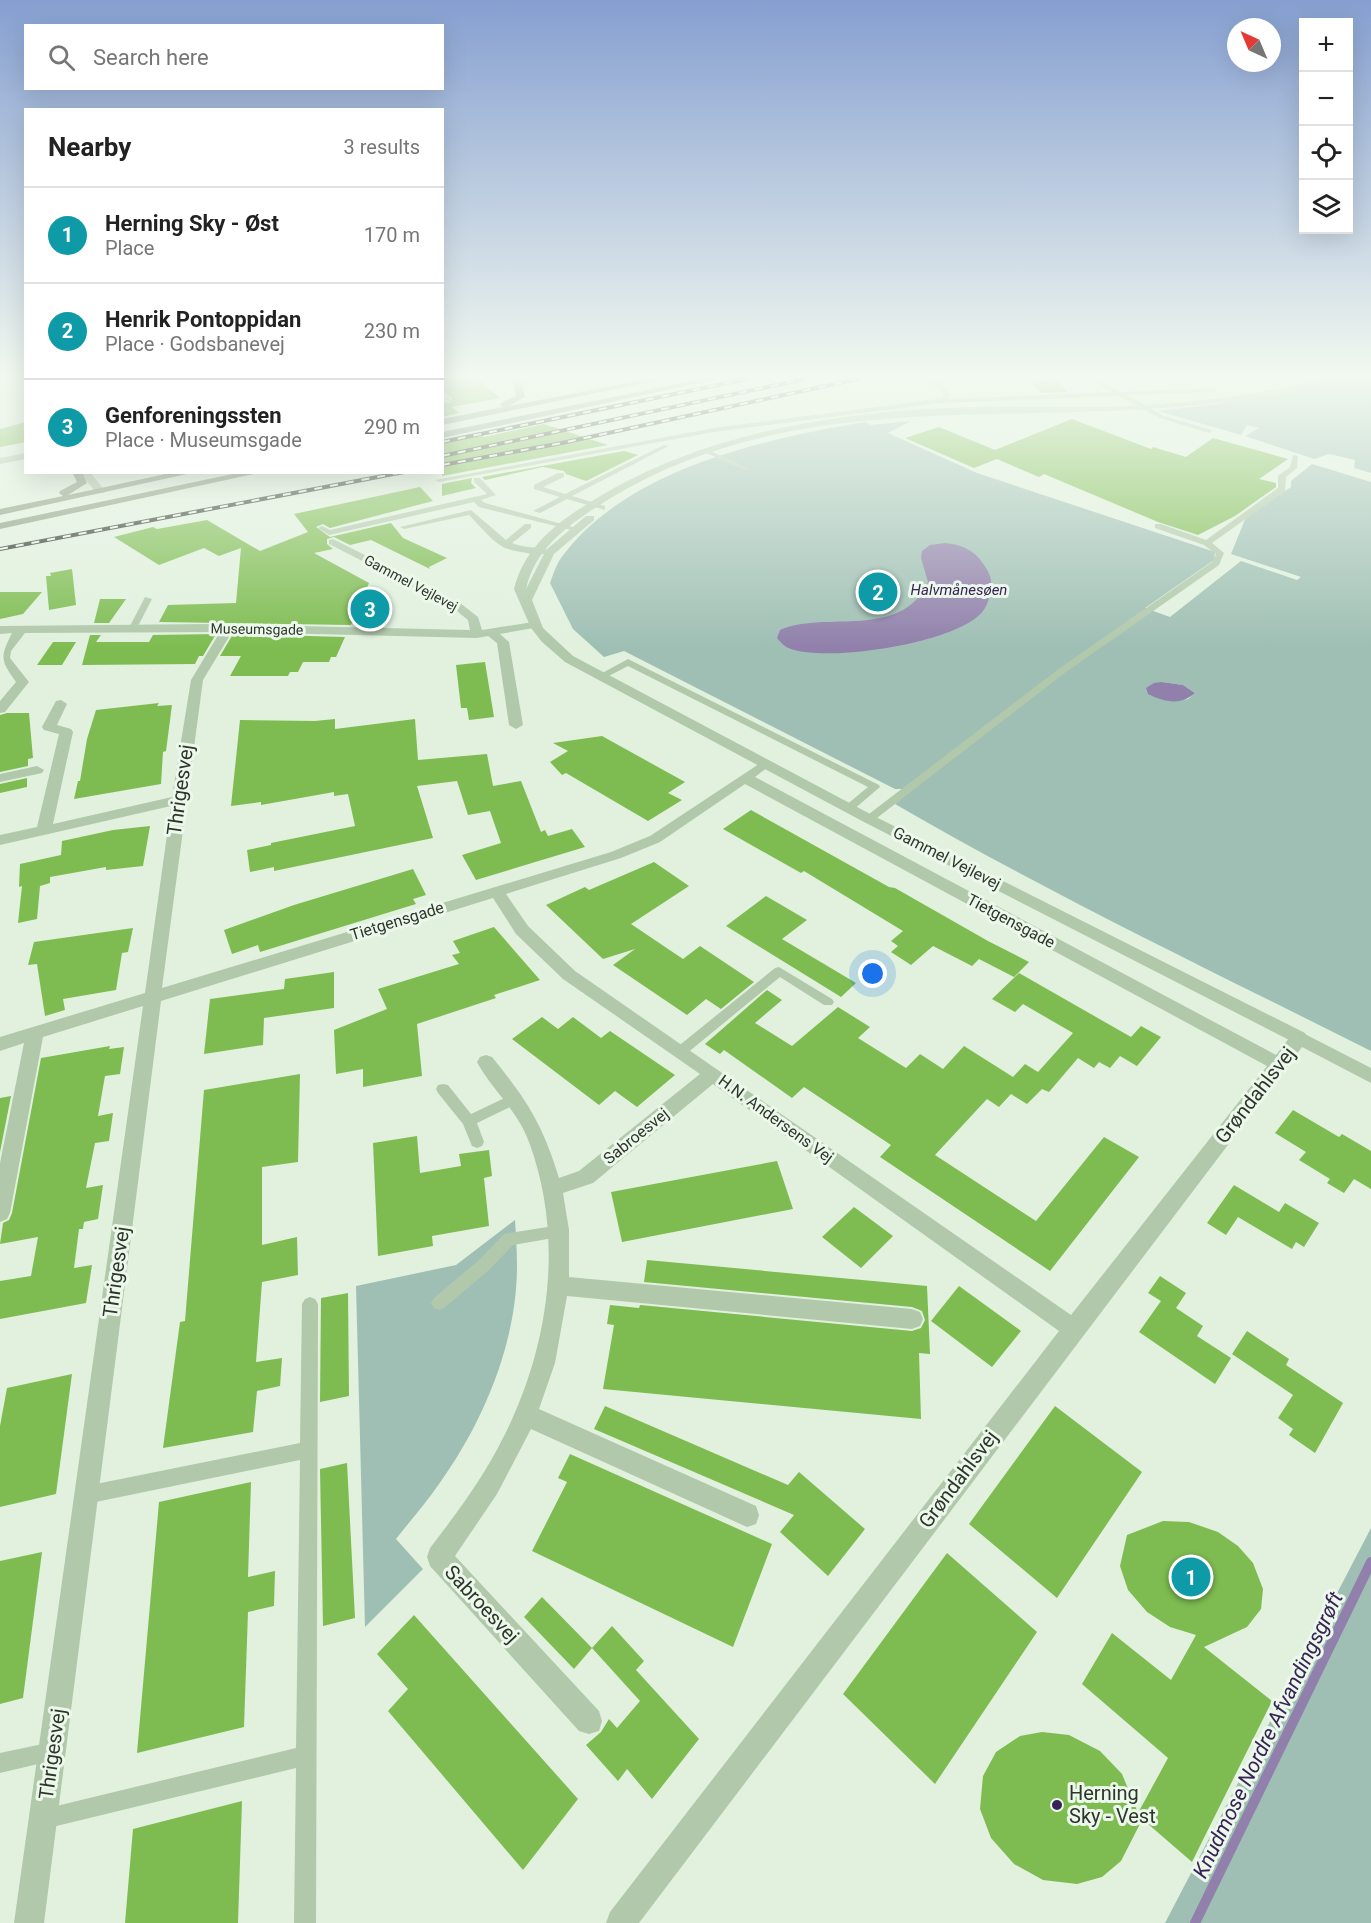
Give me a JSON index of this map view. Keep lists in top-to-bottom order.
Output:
{
  "streets": {
    "street": [
      "Gammel Vejlevej",
      "Museumsgade",
      "Thrigesvej",
      "Tietgensgade",
      "Grøndahlsvej",
      "H.N. Andersens Vej",
      "Sabroesvej"
    ]
  },
  "crossings": [
    ["Gammel Vejlevej", "Museumsgade"],
    ["Gammel Vejlevej", "Tietgensgade"],
    ["Gammel Vejlevej", "Grøndahlsvej"],
    ["Museumsgade", "Thrigesvej"],
    ["Thrigesvej", "Tietgensgade"],
    ["Tietgensgade", "Grøndahlsvej"],
    ["Tietgensgade", "H.N. Andersens Vej"],
    ["Grøndahlsvej", "H.N. Andersens Vej"],
    ["H.N. Andersens Vej", "Sabroesvej"]
  ],
  "water": ["Halvmånesøen", "Knudmose Nordre Afvandingsgrøft"],
  "places": ["Herning Sky - Vest"],
  "north": "top left",
  "page": {
    "map_buttons": ["+", "−"],
    "search": "Search here",
    "heading": ["Nearby", "3 results"],
    "list": [
      {
        "mark": "1",
        "name": "Herning Sky - Øst",
        "note": "Place",
        "value": "170 m"
      },
      {
        "mark": "2",
        "name": "Henrik Pontoppidan",
        "note": "Place · Godsbanevej",
        "value": "230 m"
      },
      {
        "mark": "3",
        "name": "Genforeningssten",
        "note": "Place · Museumsgade",
        "value": "290 m"
      }
    ],
    "pins": ["2", "3", "1"]
  }
}
